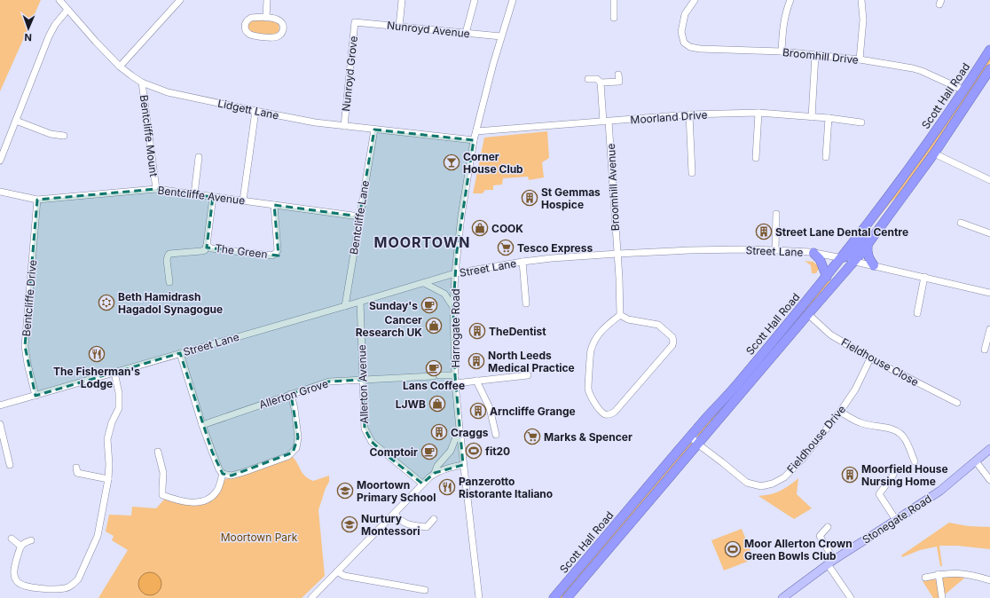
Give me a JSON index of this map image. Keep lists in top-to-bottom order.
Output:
{
  "streets": {
    "highway": ["Scott Hall Road"],
    "main road": ["Stonegate Road"],
    "street": [
      "Nunroyd Avenue",
      "Broomhill Drive",
      "Nunroyd Grove",
      "Lidgett Lane",
      "Moorland Drive",
      "Bentcliffe Mount",
      "Broomhill Avenue",
      "Bentcliffe Avenue",
      "Bentcliffe Lane",
      "The Green",
      "Street Lane",
      "Bentcliffe Drive",
      "Harrogate Road",
      "Fieldhouse Close",
      "Allerton Avenue",
      "Allerton Grove",
      "Fieldhouse Drive"
    ]
  },
  "crossings": [
    ["Nunroyd Avenue", "Nunroyd Grove"],
    ["Nunroyd Avenue", "Harrogate Road"],
    ["Broomhill Drive", "Scott Hall Road"],
    ["Nunroyd Grove", "Lidgett Lane"],
    ["Scott Hall Road", "Street Lane"],
    ["Scott Hall Road", "Fieldhouse Close"],
    ["Scott Hall Road", "Fieldhouse Drive"],
    ["Lidgett Lane", "Bentcliffe Mount"],
    ["Lidgett Lane", "Bentcliffe Lane"],
    ["Lidgett Lane", "Harrogate Road"],
    ["Moorland Drive", "Broomhill Avenue"],
    ["Moorland Drive", "Harrogate Road"],
    ["Bentcliffe Mount", "Bentcliffe Avenue"],
    ["Broomhill Avenue", "Street Lane"],
    ["Bentcliffe Avenue", "Bentcliffe Lane"],
    ["Bentcliffe Avenue", "The Green"],
    ["Bentcliffe Avenue", "Bentcliffe Drive"],
    ["Bentcliffe Lane", "Street Lane"],
    ["Street Lane", "Bentcliffe Drive"],
    ["Street Lane", "Harrogate Road"],
    ["Street Lane", "Allerton Avenue"],
    ["Harrogate Road", "Allerton Grove"],
    ["Fieldhouse Close", "Fieldhouse Drive"],
    ["Allerton Avenue", "Allerton Grove"]
  ],
  "districts": ["MOORTOWN"],
  "parks": ["Moortown Park"],
  "places": {
    "bar": ["Corner House Club"],
    "building": [
      "St Gemmas Hospice",
      "Street Lane Dental Centre",
      "TheDentist",
      "North Leeds Medical Practice",
      "Arncliffe Grange",
      "Craggs",
      "Moorfield House Nursing Home"
    ],
    "shop": ["COOK", "Cancer Research UK", "LJWB"],
    "supermarket": ["Tesco Express", "Marks & Spencer"],
    "synagogue": ["Beth Hamidrash Hagadol Synagogue"],
    "cafe": ["Sunday's", "Lans Coffee", "Comptoir"],
    "restaurant": ["The Fisherman's Lodge", "Panzerotto Ristorante Italiano"],
    "sports": ["fit20", "Moor Allerton Crown Green Bowls Club"],
    "school or university": ["Moortown Primary School", "Nurtury Montessori"]
  },
  "north": "bottom"
}
